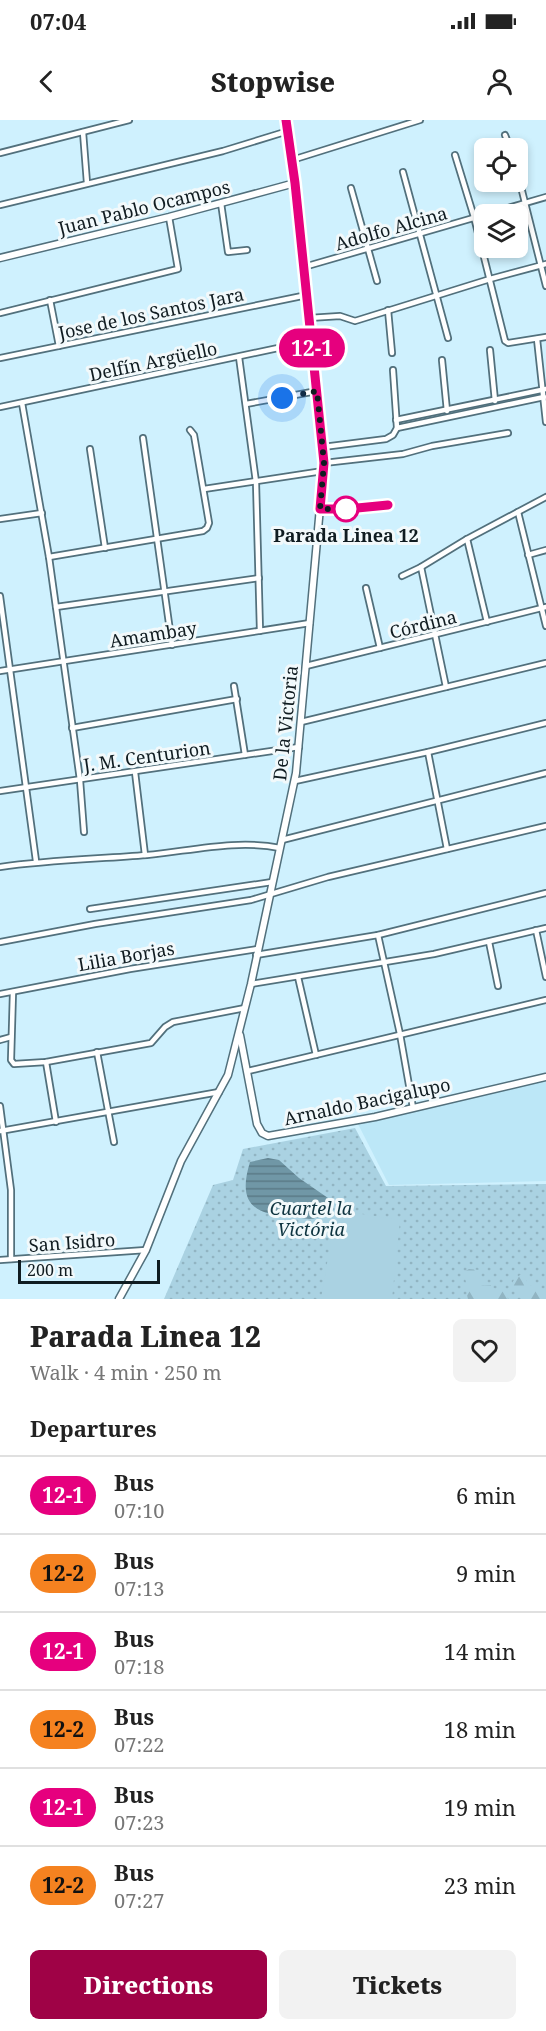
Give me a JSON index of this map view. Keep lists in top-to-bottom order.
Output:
{
  "streets": {
    "main road": ["Juan Pablo Ocampos", "De la Victoria", "Arnaldo Bacigalupo"],
    "street": [
      "Adolfo Alcina",
      "Jose de los Santos Jara",
      "Delfín Argüello",
      "Córdina",
      "Amambay",
      "J. M. Centurion",
      "Lilia Borjas",
      "San Isidro"
    ]
  },
  "crossings": [
    ["Juan Pablo Ocampos", "De la Victoria"],
    ["Adolfo Alcina", "De la Victoria"],
    ["Jose de los Santos Jara", "De la Victoria"],
    ["Delfín Argüello", "De la Victoria"],
    ["Córdina", "De la Victoria"],
    ["Amambay", "De la Victoria"],
    ["De la Victoria", "J. M. Centurion"],
    ["De la Victoria", "Lilia Borjas"],
    ["De la Victoria", "Arnaldo Bacigalupo"],
    ["De la Victoria", "San Isidro"]
  ],
  "parks": ["Cuartel la Victória"],
  "places": ["Parada Linea 12"],
  "lines": ["bus line 12-1"],
  "scale_bar": "200 m",
  "page": {
    "status": "07:04",
    "header": "Stopwise",
    "on_map": "12-1",
    "scale": "200 m",
    "heading": [
      ["Parada Linea 12", "Walk · 4 min · 250 m"],
      "Departures"
    ],
    "list": [
      {
        "mark": "12-1",
        "name": "Bus",
        "note": "07:10",
        "value": "6 min"
      },
      {
        "mark": "12-2",
        "name": "Bus",
        "note": "07:13",
        "value": "9 min"
      },
      {
        "mark": "12-1",
        "name": "Bus",
        "note": "07:18",
        "value": "14 min"
      },
      {
        "mark": "12-2",
        "name": "Bus",
        "note": "07:22",
        "value": "18 min"
      },
      {
        "mark": "12-1",
        "name": "Bus",
        "note": "07:23",
        "value": "19 min"
      },
      {
        "mark": "12-2",
        "name": "Bus",
        "note": "07:27",
        "value": "23 min"
      }
    ],
    "buttons": ["Directions", "Tickets"]
  }
}
